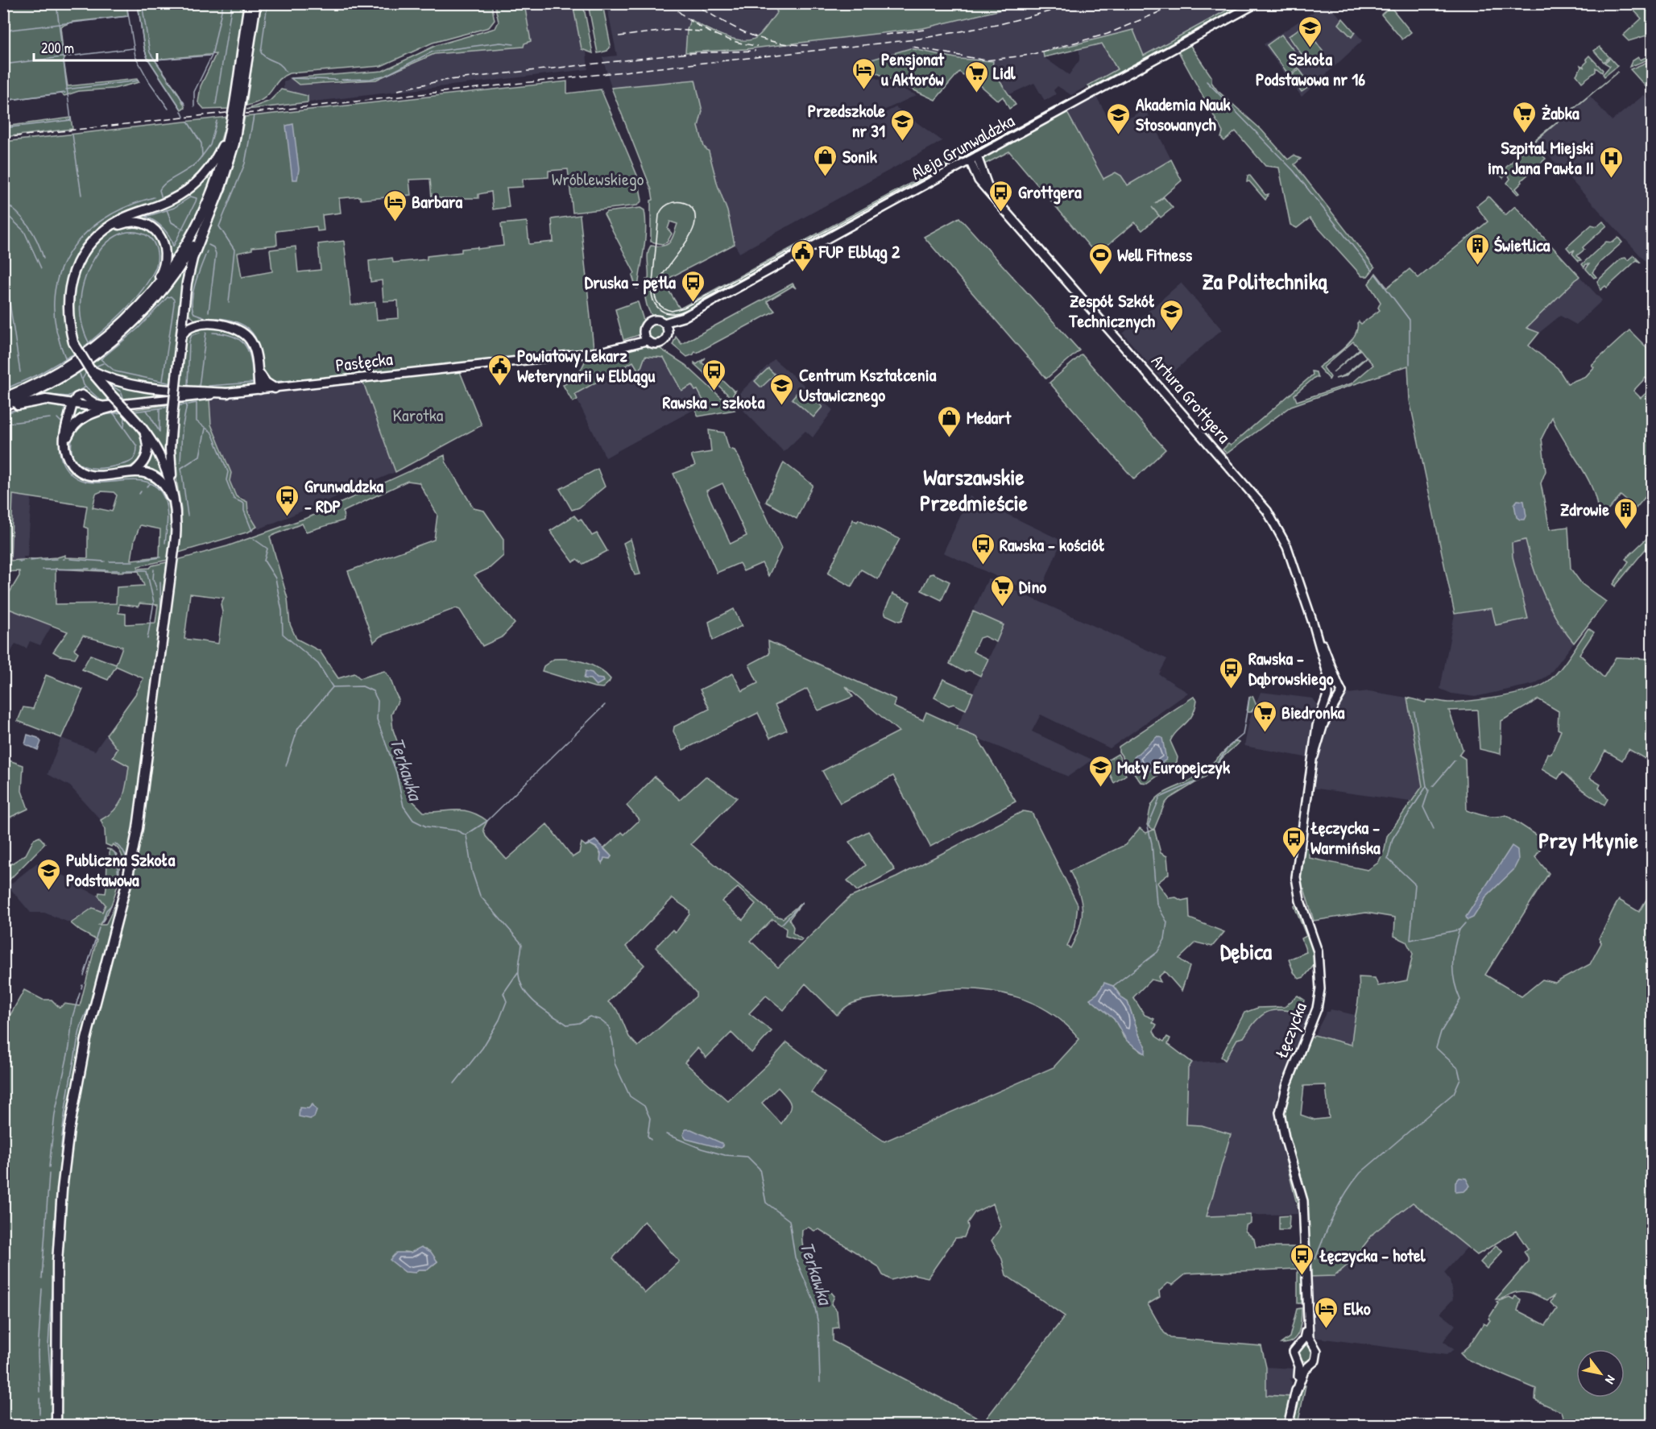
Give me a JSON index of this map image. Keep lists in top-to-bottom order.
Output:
{
  "streets": {
    "main road": [
      "Aleja Grunwaldzka",
      "Pasłęcka",
      "Artura Grottgera",
      "Łęczycka"
    ]
  },
  "crossings": [
    ["Aleja Grunwaldzka", "Pasłęcka"],
    ["Aleja Grunwaldzka", "Artura Grottgera"],
    ["Artura Grottgera", "Łęczycka"]
  ],
  "districts": [
    "Za Politechniką",
    "Warszawskie Przedmieście",
    "Przy Młynie",
    "Dębica"
  ],
  "water": ["Terkawka"],
  "parks": ["Wróblewskiego", "Karotka"],
  "places": {
    "school or university": [
      "Szkoła Podstawowa nr 16",
      "Akademia Nauk Stosowanych",
      "Przedszkole nr 31",
      "Zespół Szkół Technicznych",
      "Centrum Kształcenia Ustawicznego",
      "Mały Europejczyk",
      "Publiczna Szkoła Podstawowa"
    ],
    "hotel": ["Pensjonat u Aktorów", "Barbara", "Elko"],
    "supermarket": [
      "Lidl",
      "Żabka",
      "Dino",
      "Biedronka"
    ],
    "shop": ["Sonik", "Medart"],
    "hospital": ["Szpital Miejski im. Jana Pawła II"],
    "bus stop": [
      "Grottgera",
      "Druska - pętla",
      "Rawska - szkoła",
      "Grunwaldzka - RDP",
      "Rawska - kościół",
      "Rawska - Dąbrowskiego",
      "Łęczycka - Warmińska",
      "Łęczycka - hotel"
    ],
    "building": ["Świetlica", "Zdrowie"],
    "public building": ["FUP Elbląg 2", "Powiatowy Lekarz Weterynarii w Elblągu"],
    "sports": ["Well Fitness"]
  },
  "scale_bar": "200 m",
  "north": "bottom right"
}
